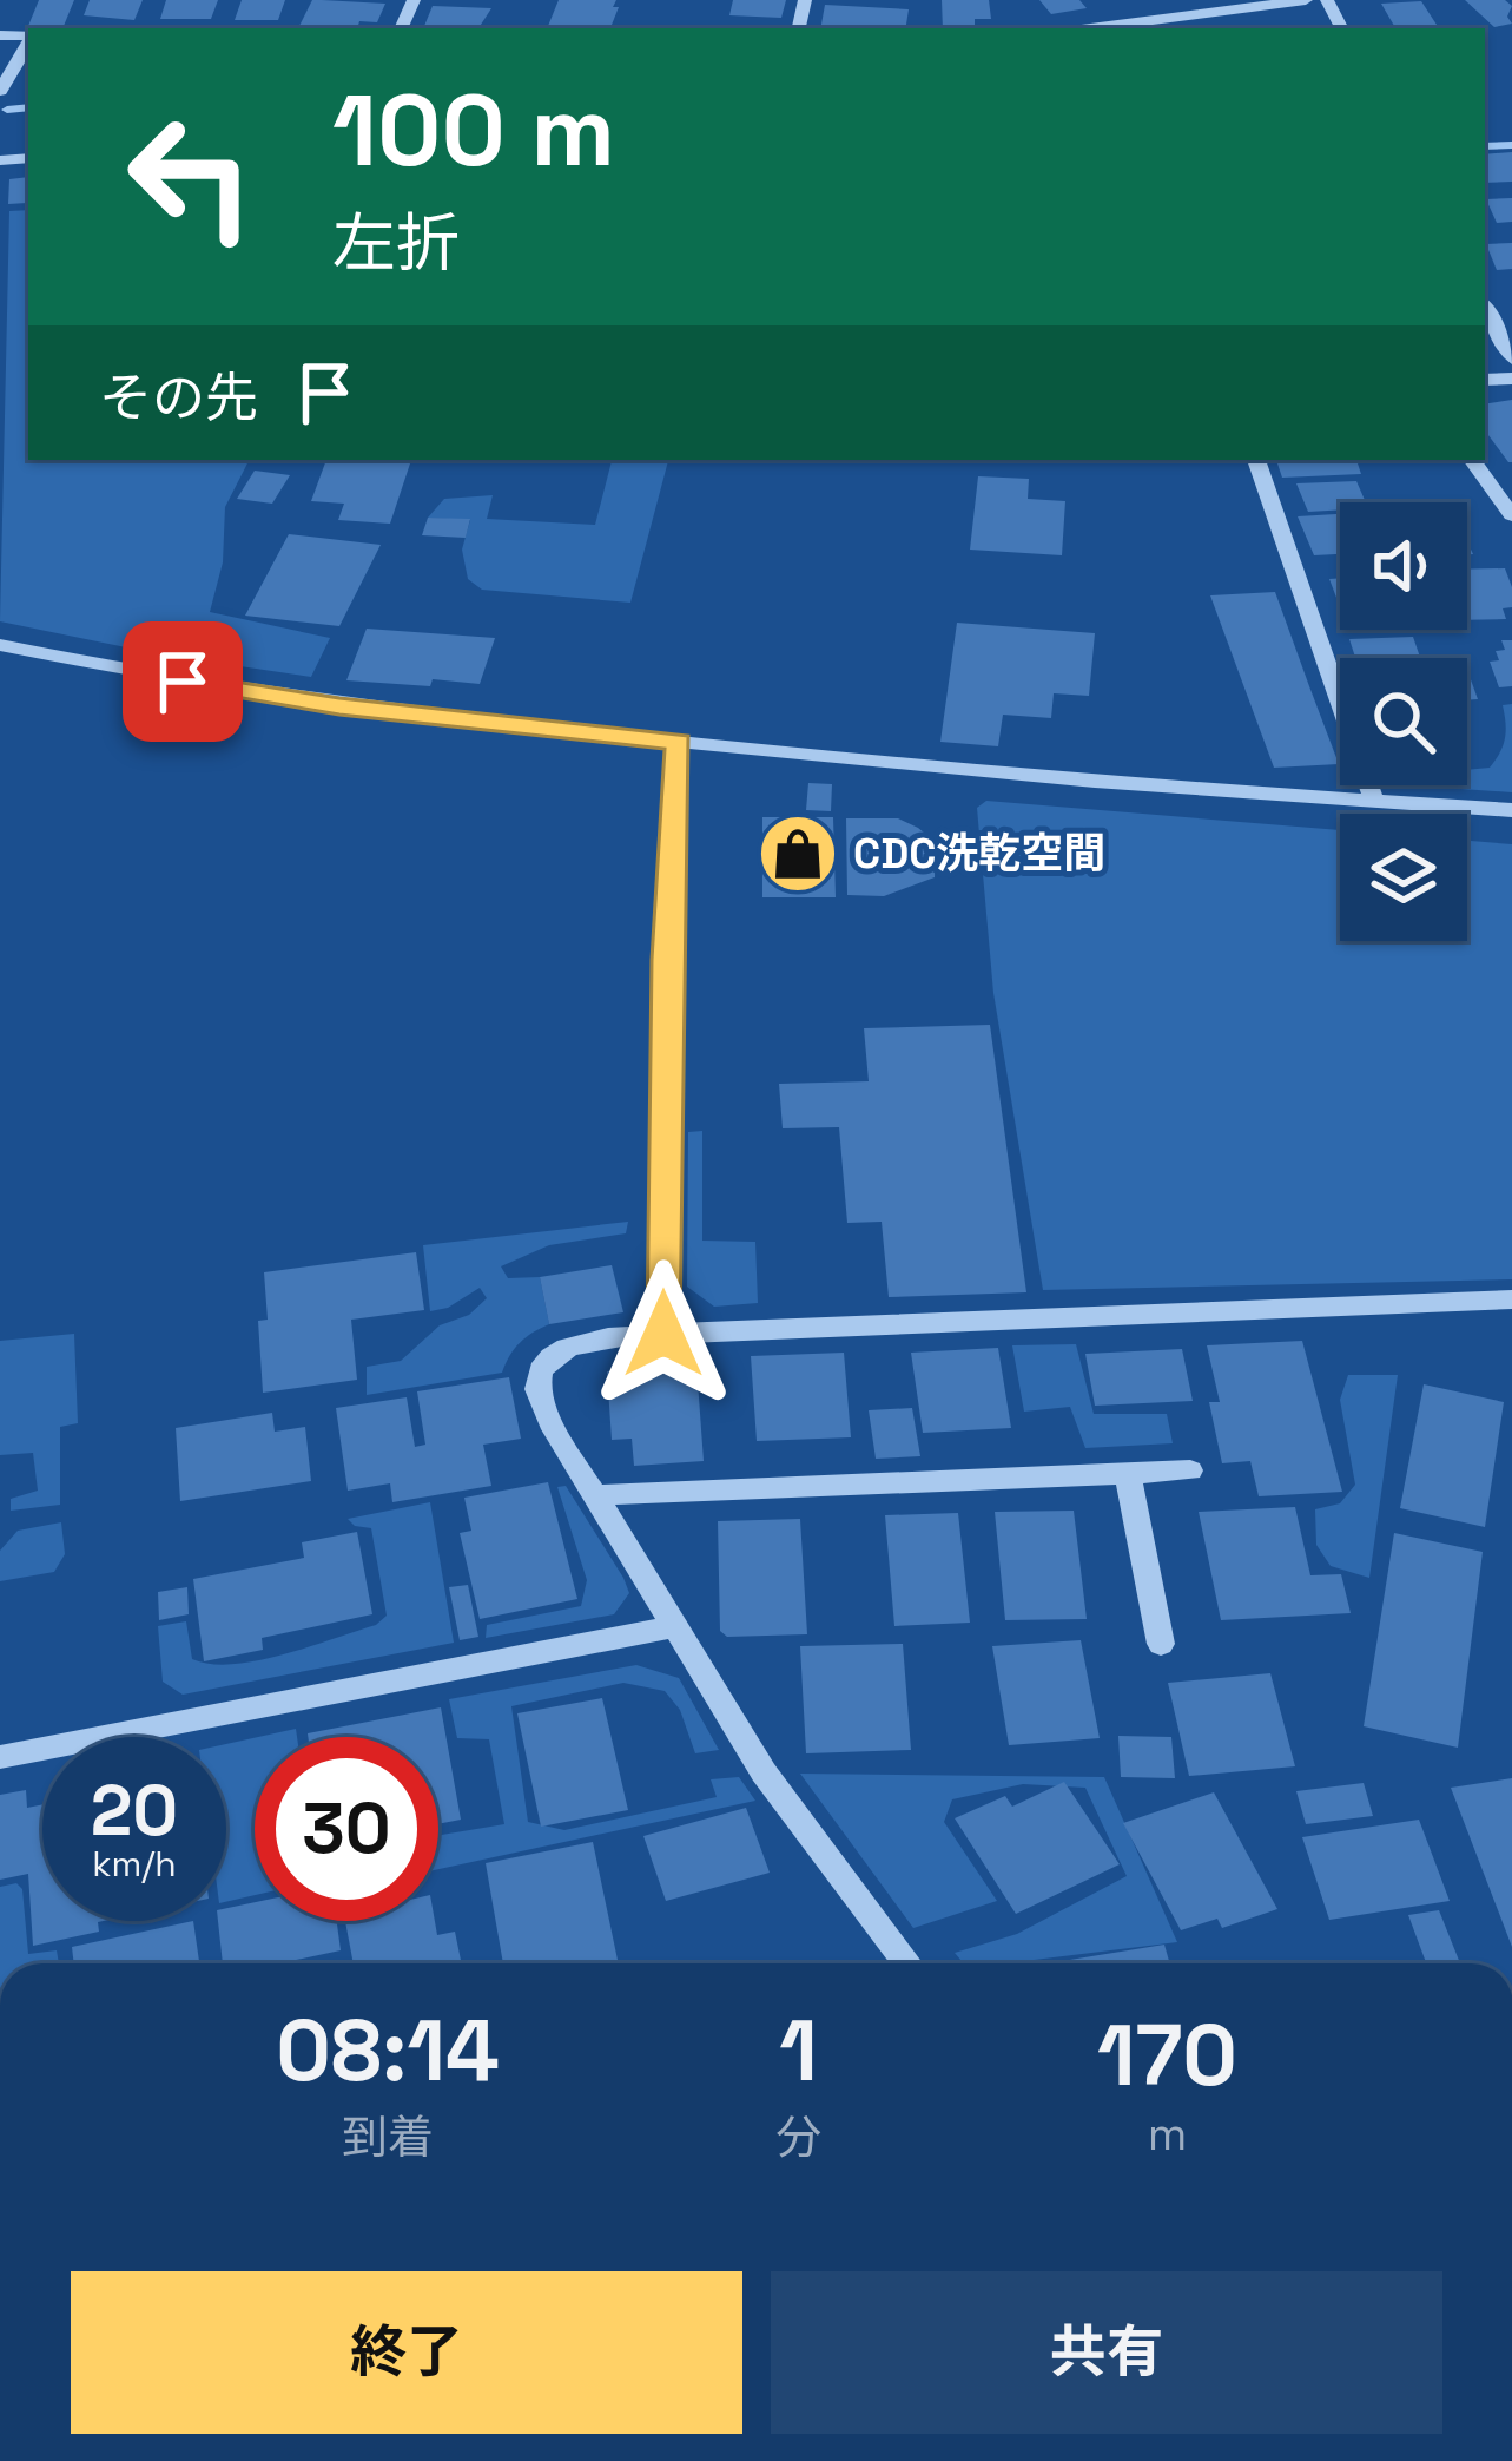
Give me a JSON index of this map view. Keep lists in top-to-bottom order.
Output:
{
  "places": {
    "shop": ["CDC洗乾空間"]
  },
  "page": {
    "turn": ["100 m", "左折"],
    "then": "その先",
    "speed": "20 km/h",
    "limit": "30",
    "eta": [
      "08:14",
      "到着",
      "1",
      "分",
      "170",
      "m"
    ],
    "buttons": ["終了", "共有"]
  }
}
